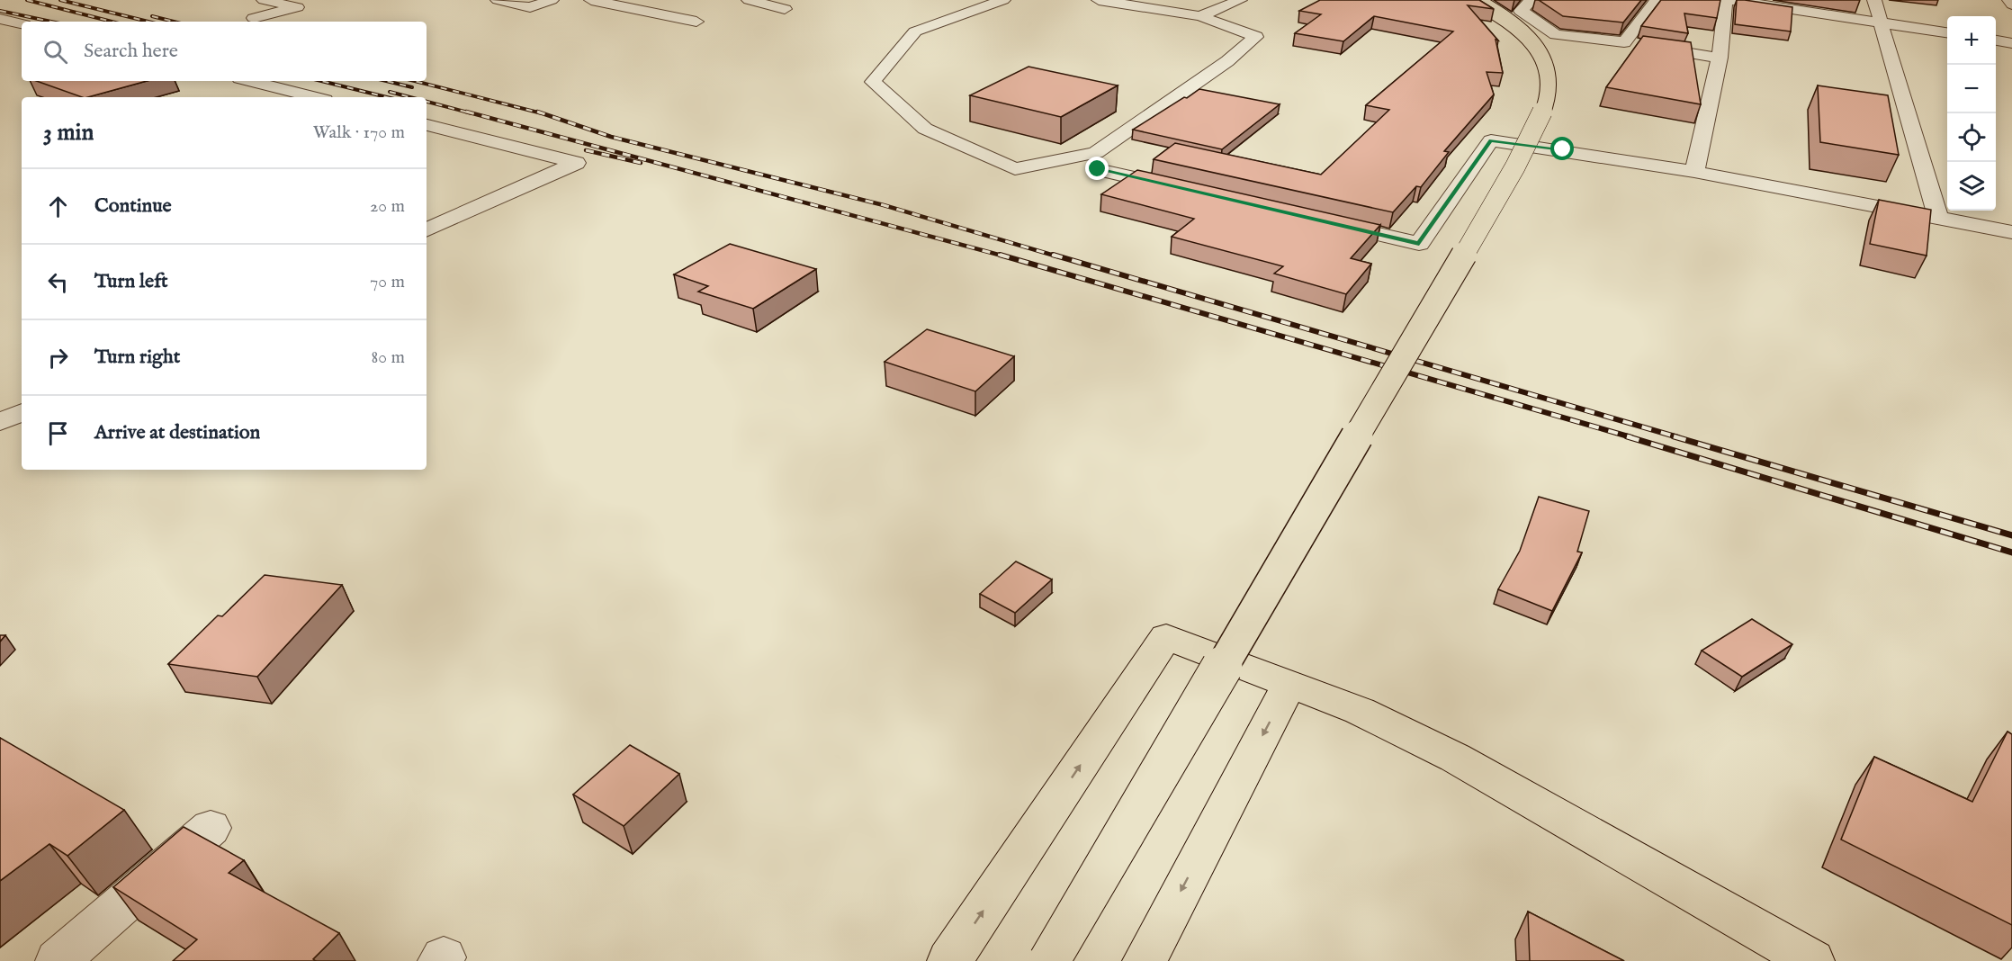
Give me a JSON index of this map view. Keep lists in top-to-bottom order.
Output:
{
  "page": {
    "map_buttons": ["+", "−"],
    "search": "Search here",
    "heading": ["3 min", "Walk · 170 m"],
    "list": [
      ["Continue", "20 m"],
      ["Turn left", "70 m"],
      ["Turn right", "80 m"],
      "Arrive at destination"
    ]
  }
}
